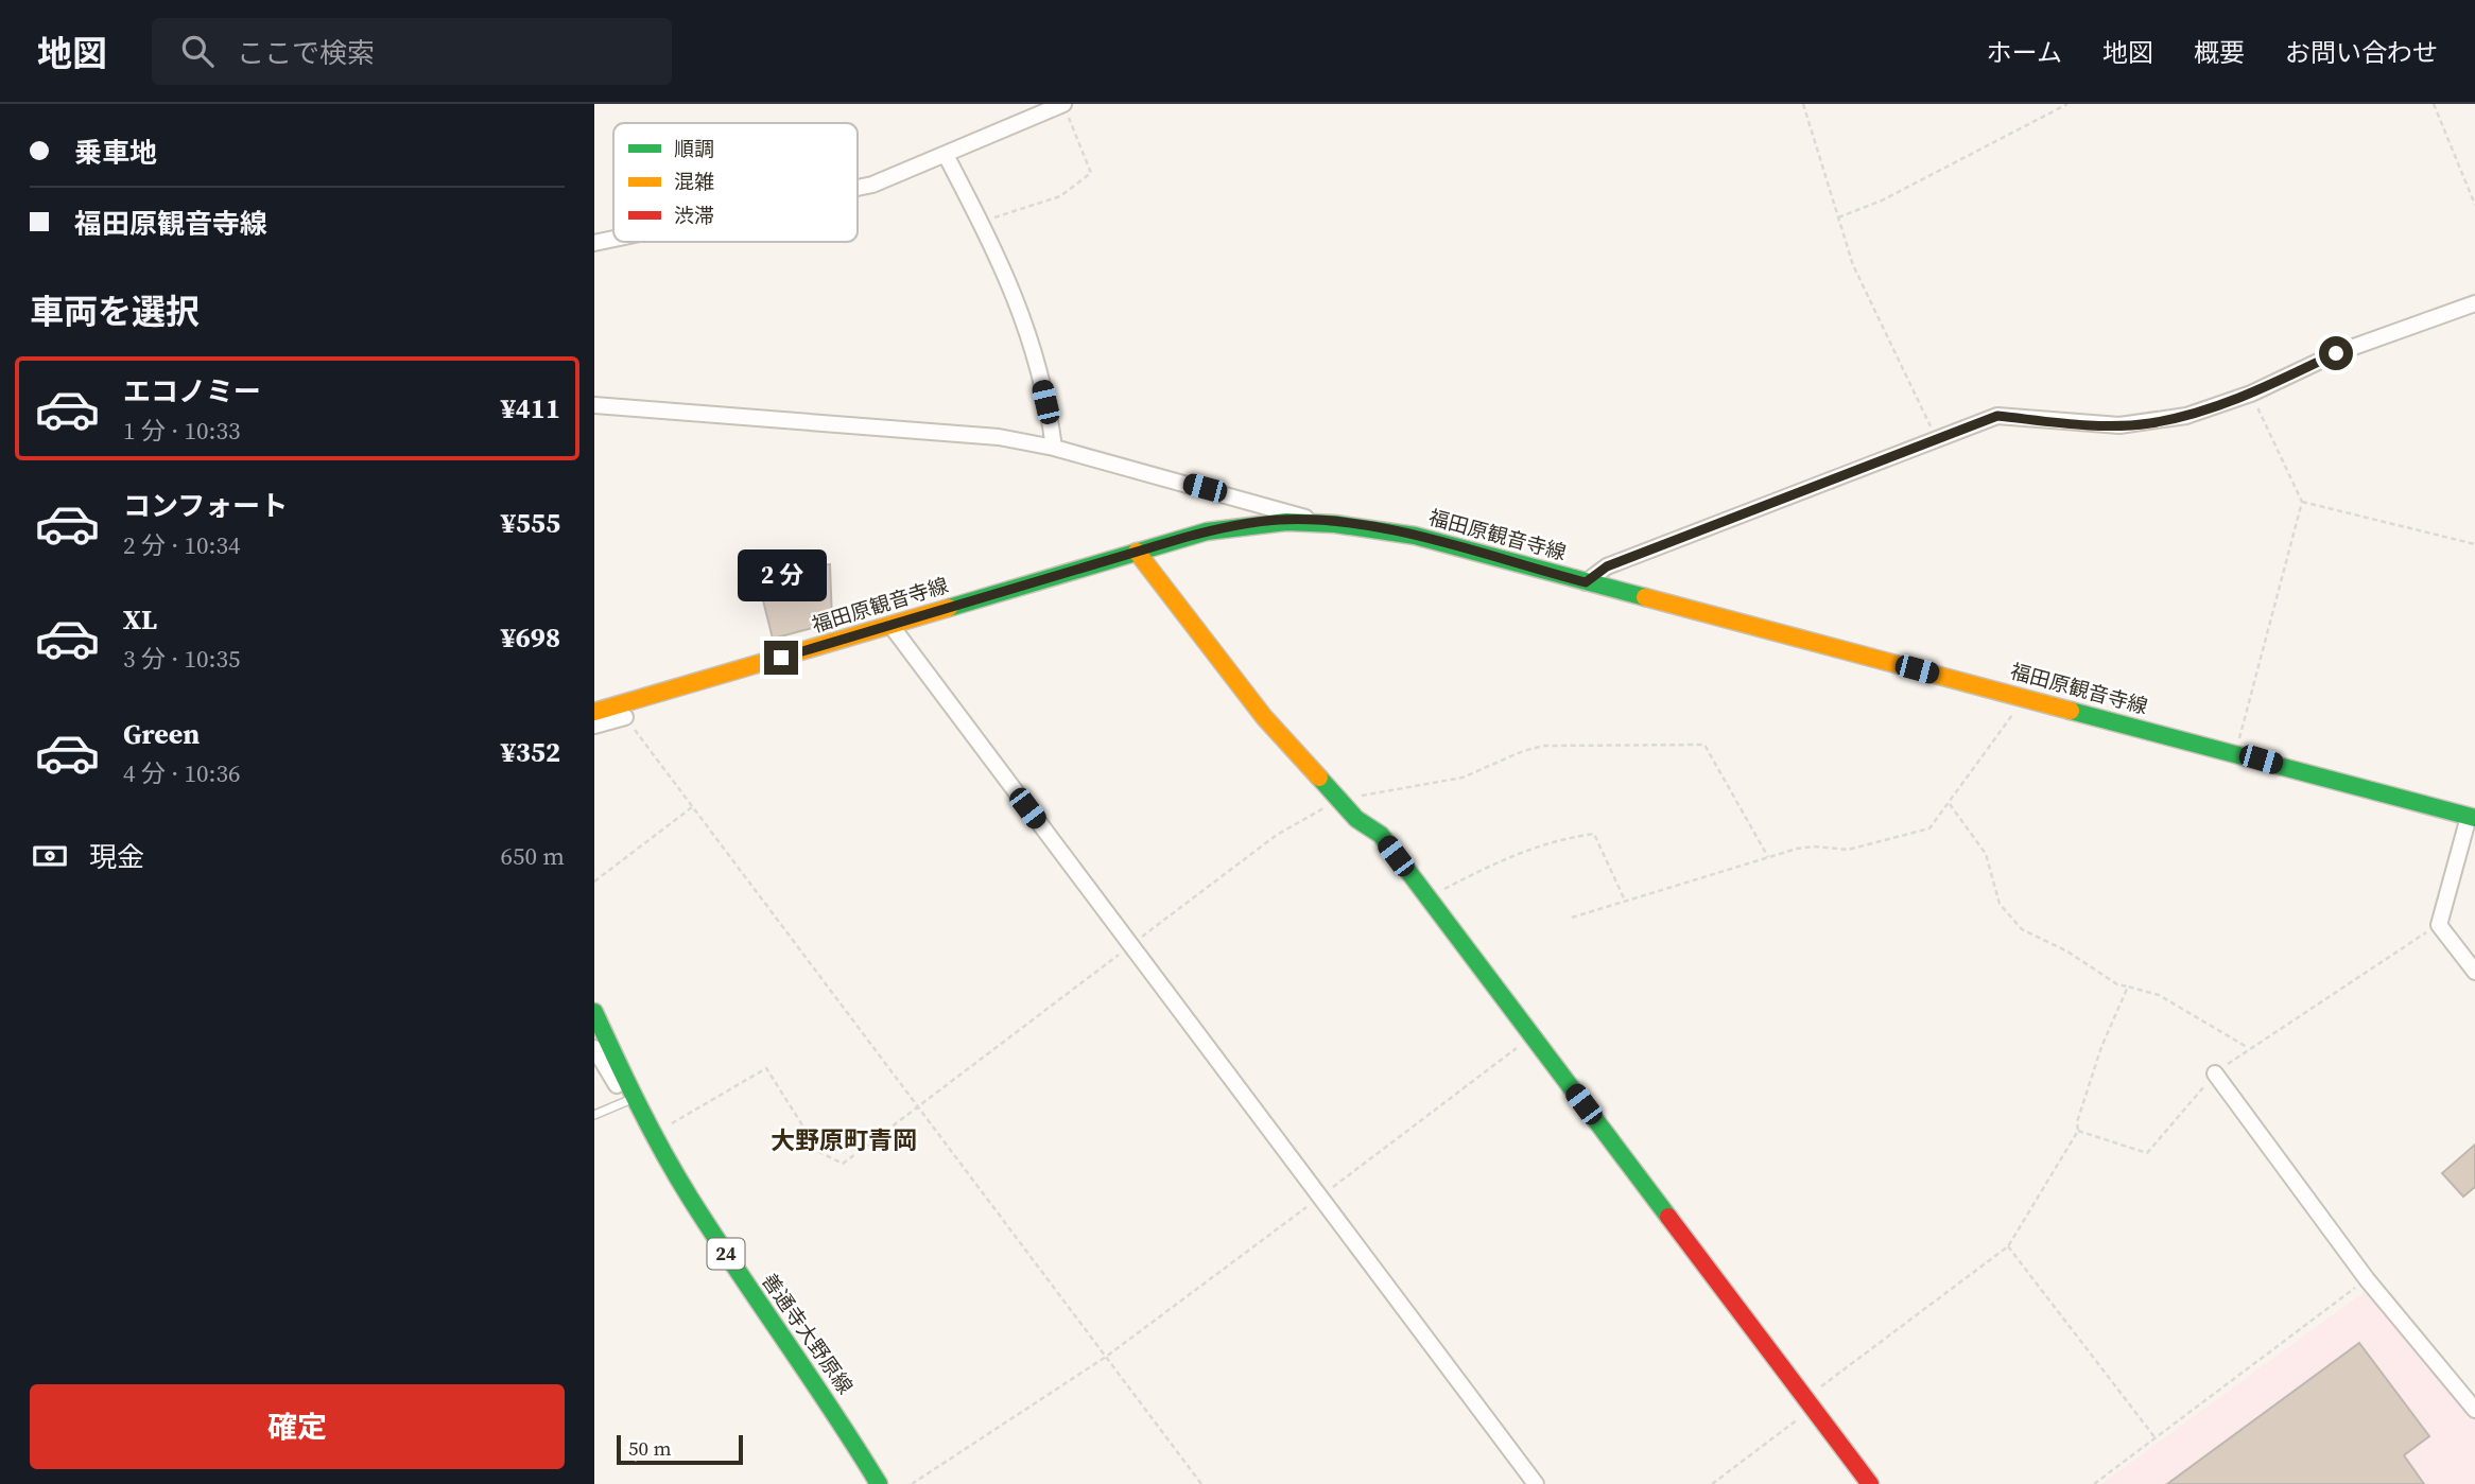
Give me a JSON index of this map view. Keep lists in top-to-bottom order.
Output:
{
  "streets": {
    "main road": ["福田原観音寺線", "24", "善通寺大野原線"]
  },
  "districts": ["大野原町青岡"],
  "legend": ["順調", "混雑", "渋滞"],
  "scale_bar": "50 m",
  "page": {
    "header": "地図",
    "search": "ここで検索",
    "nav": [
      "ホーム",
      "地図",
      "概要",
      "お問い合わせ"
    ],
    "banner": ["乗車地", "福田原観音寺線"],
    "heading": "車両を選択",
    "list": [
      {
        "name": "エコノミー",
        "note": "1 分 · 10:33",
        "value": "¥411"
      },
      {
        "name": "コンフォート",
        "note": "2 分 · 10:34",
        "value": "¥555"
      },
      {
        "name": "XL",
        "note": "3 分 · 10:35",
        "value": "¥698"
      },
      {
        "name": "Green",
        "note": "4 分 · 10:36",
        "value": "¥352"
      }
    ],
    "bubble": "2 分",
    "pay": ["現金", "650 m"],
    "buttons": "確定",
    "scale": "50 m"
  }
}
